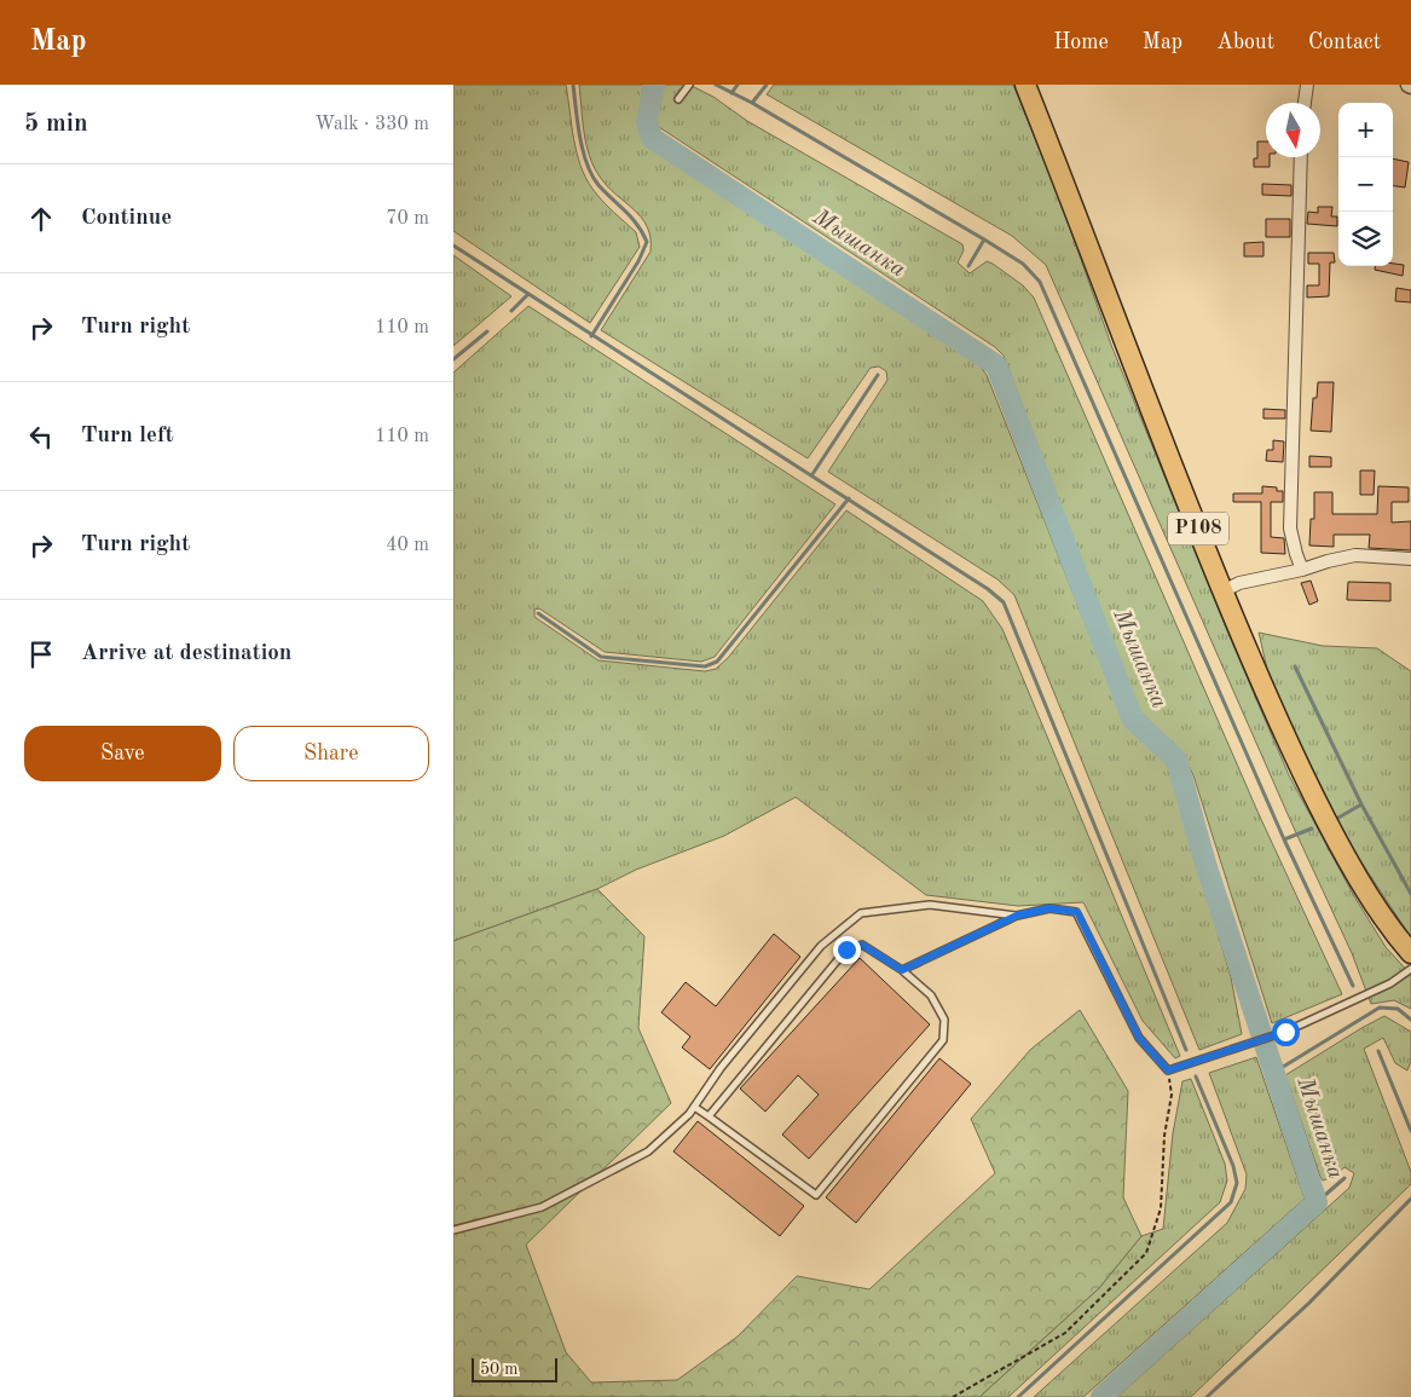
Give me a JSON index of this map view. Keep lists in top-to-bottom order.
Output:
{
  "streets": {
    "main road": ["Р108"]
  },
  "water": ["Мышанка"],
  "scale_bar": "50 m",
  "north": "bottom",
  "page": {
    "header": "Map",
    "nav": [
      "Home",
      "Map",
      "About",
      "Contact"
    ],
    "heading": ["5 min", "Walk · 330 m"],
    "map_buttons": ["+", "−"],
    "list": [
      ["Continue", "70 m"],
      ["Turn right", "110 m"],
      ["Turn left", "110 m"],
      ["Turn right", "40 m"],
      "Arrive at destination"
    ],
    "buttons": ["Save", "Share"],
    "scale": "50 m"
  }
}
